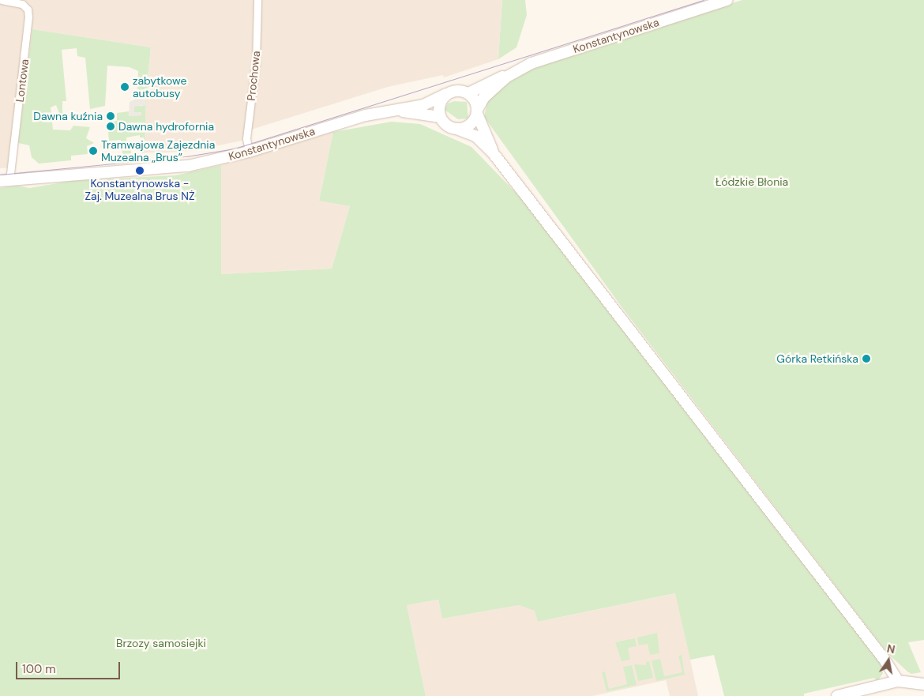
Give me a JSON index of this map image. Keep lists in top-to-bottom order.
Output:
{
  "streets": {
    "main road": ["Konstantynowska"],
    "street": ["Prochowa", "Lontowa"]
  },
  "crossings": [
    ["Konstantynowska", "Prochowa"],
    ["Konstantynowska", "Lontowa"]
  ],
  "parks": ["Łódzkie Błonia", "Brzozy samosiejki"],
  "places": [
    "zabytkowe autobusy",
    "Dawna kuźnia",
    "Dawna hydrofornia",
    "Tramwajowa Zajezdnia Muzealna „Brus”",
    "Konstantynowska - Zaj. Muzealna Brus NŻ",
    "Górka Retkińska"
  ],
  "scale_bar": "100 m",
  "north": "top"
}
